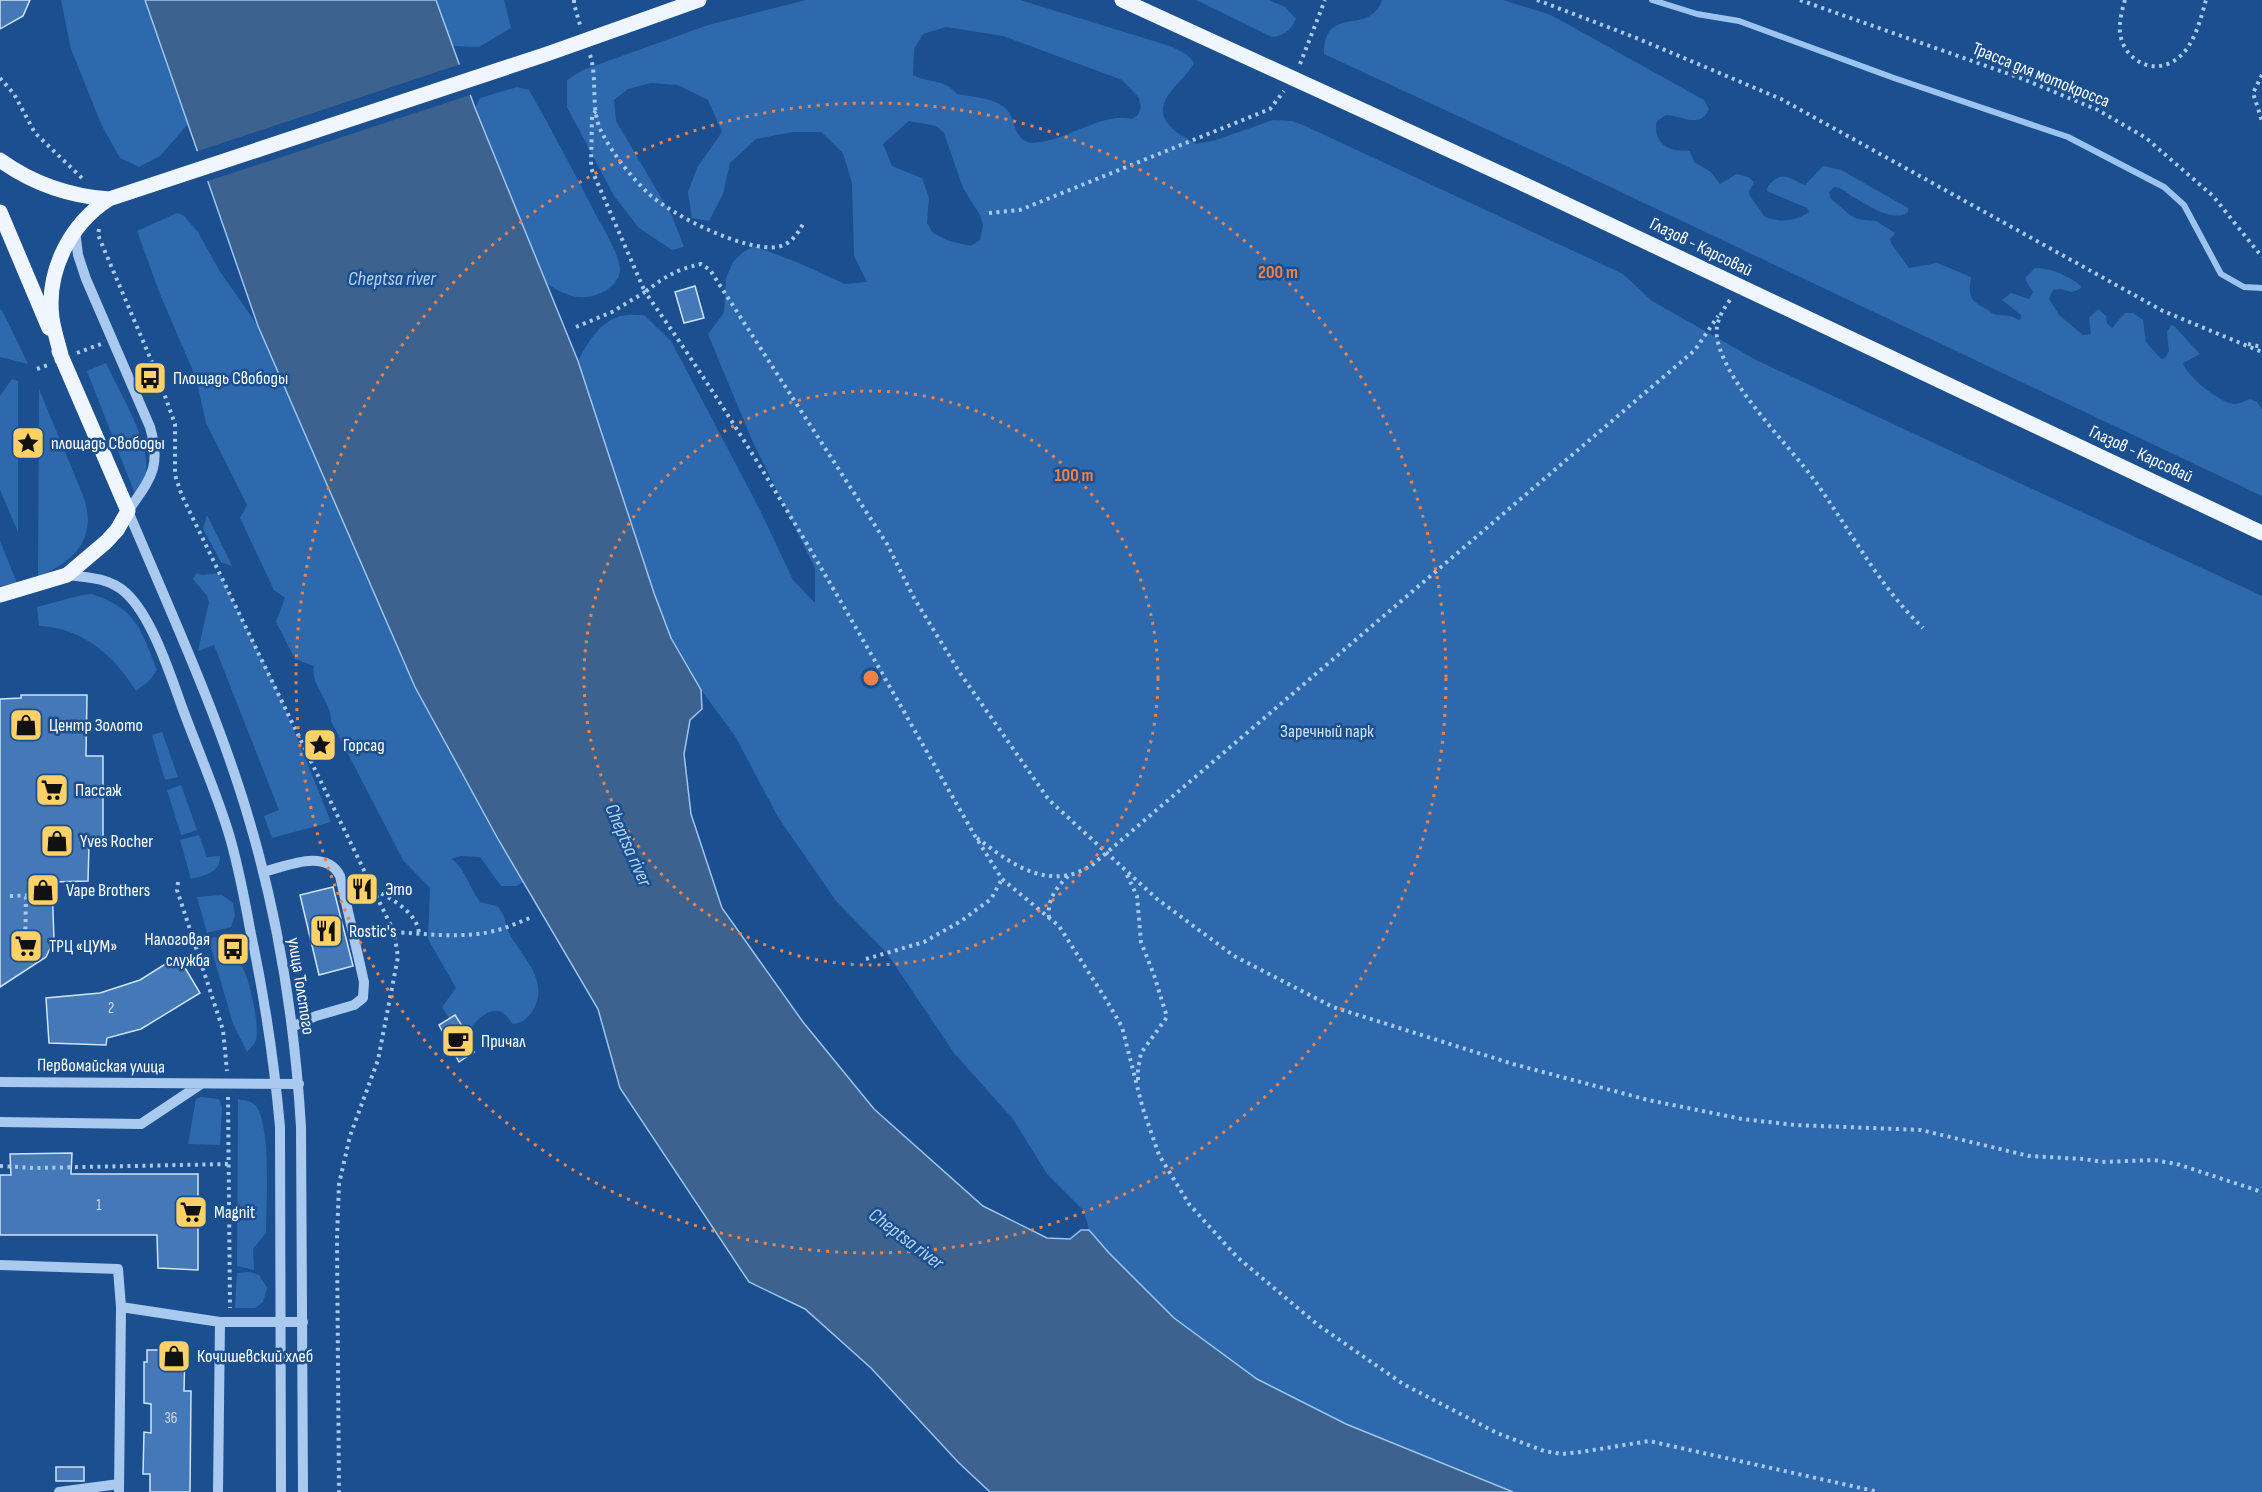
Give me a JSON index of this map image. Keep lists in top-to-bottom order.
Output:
{
  "streets": {
    "main road": ["Глазов - Карсовай"],
    "street": ["улица Толстого", "Первомайская улица"],
    "path": ["Трасса для мотокросса"]
  },
  "crossings": [
    ["улица Толстого", "Первомайская улица"]
  ],
  "water": ["Cheptsa river"],
  "parks": ["Заречный парк"],
  "places": {
    "bus stop": ["Площадь Свободы", "Налоговая служба"],
    "place": ["площадь Свободы", "Горсад"],
    "shop": [
      "Центр Золото",
      "Yves Rocher",
      "Vape Brothers",
      "Кочишевский хлеб"
    ],
    "supermarket": ["Пассаж", "ТРЦ «ЦУМ»", "Magnit"],
    "restaurant": ["Это", "Rostic's"],
    "cafe": ["Причал"]
  },
  "house_numbers": ["2", "1", "36"],
  "rings": ["200 m", "100 m"]
}
